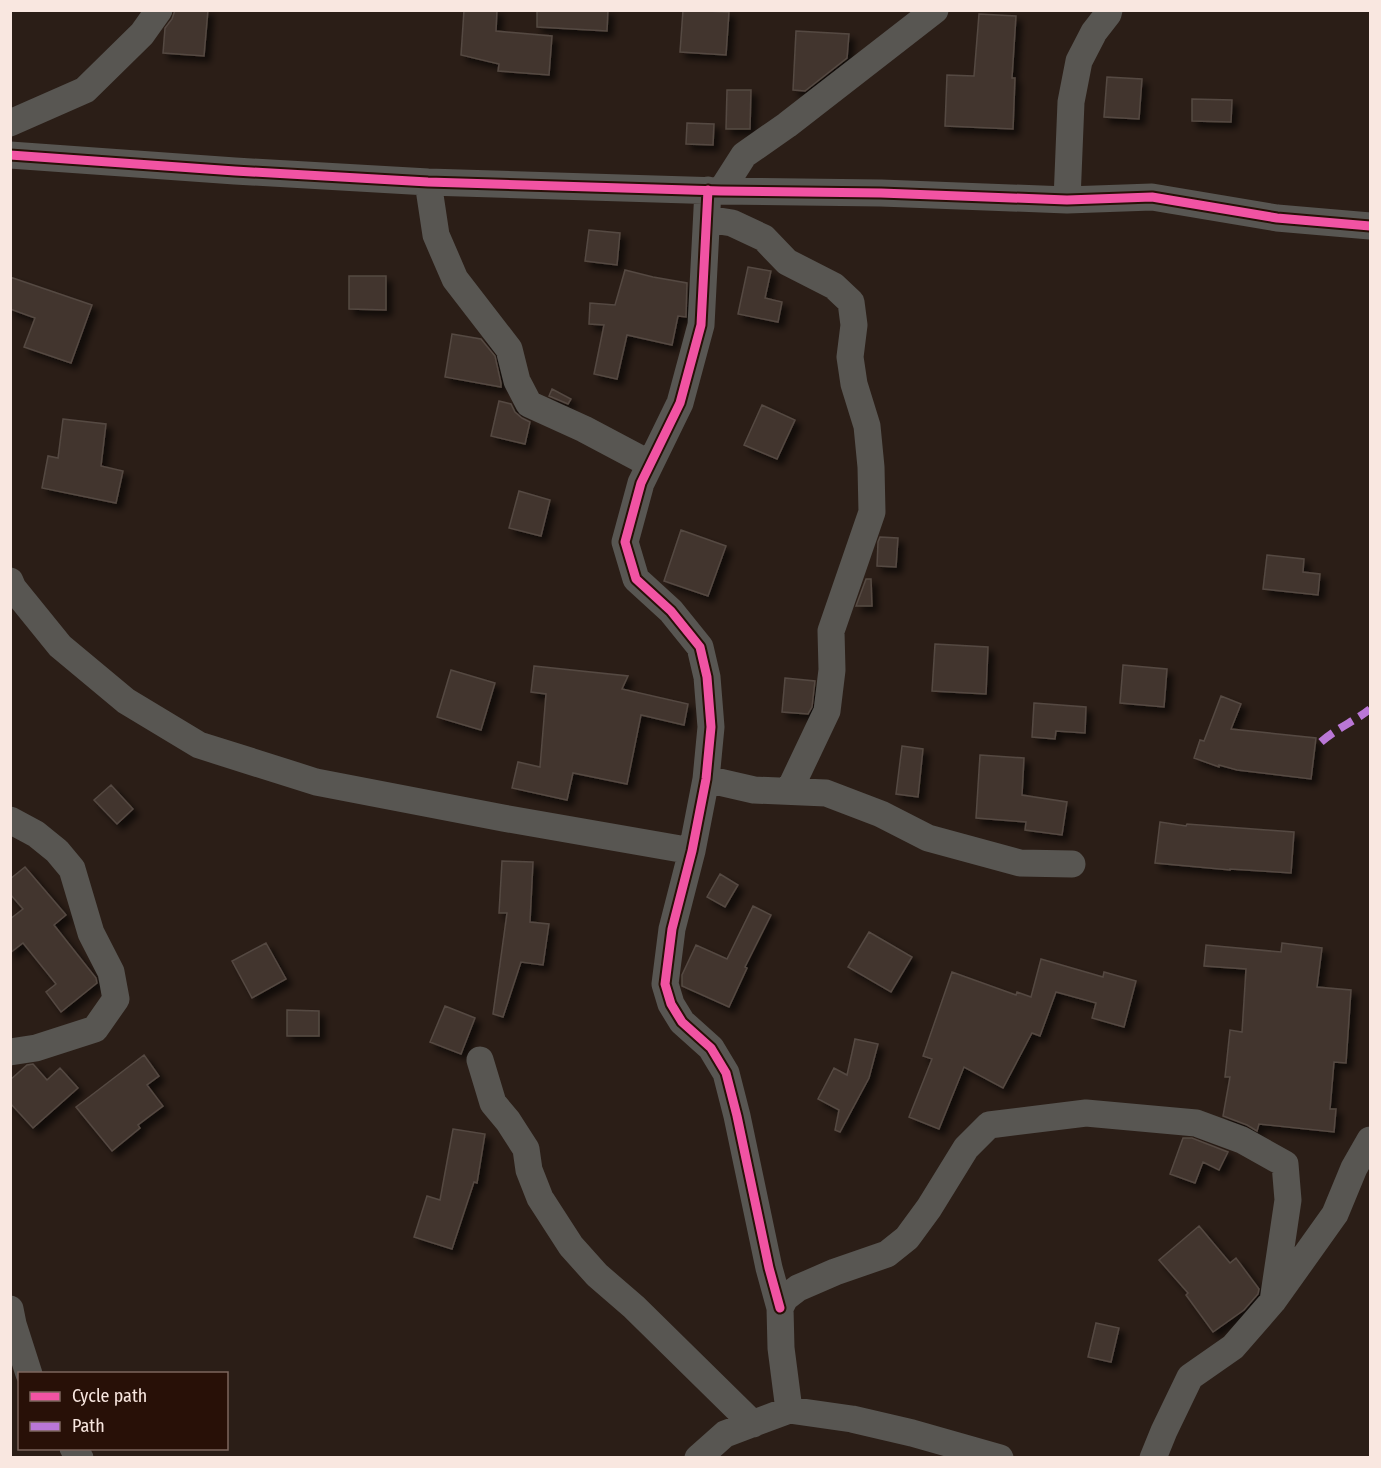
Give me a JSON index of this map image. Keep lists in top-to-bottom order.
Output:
{
  "legend": ["Cycle path", "Path"]
}
